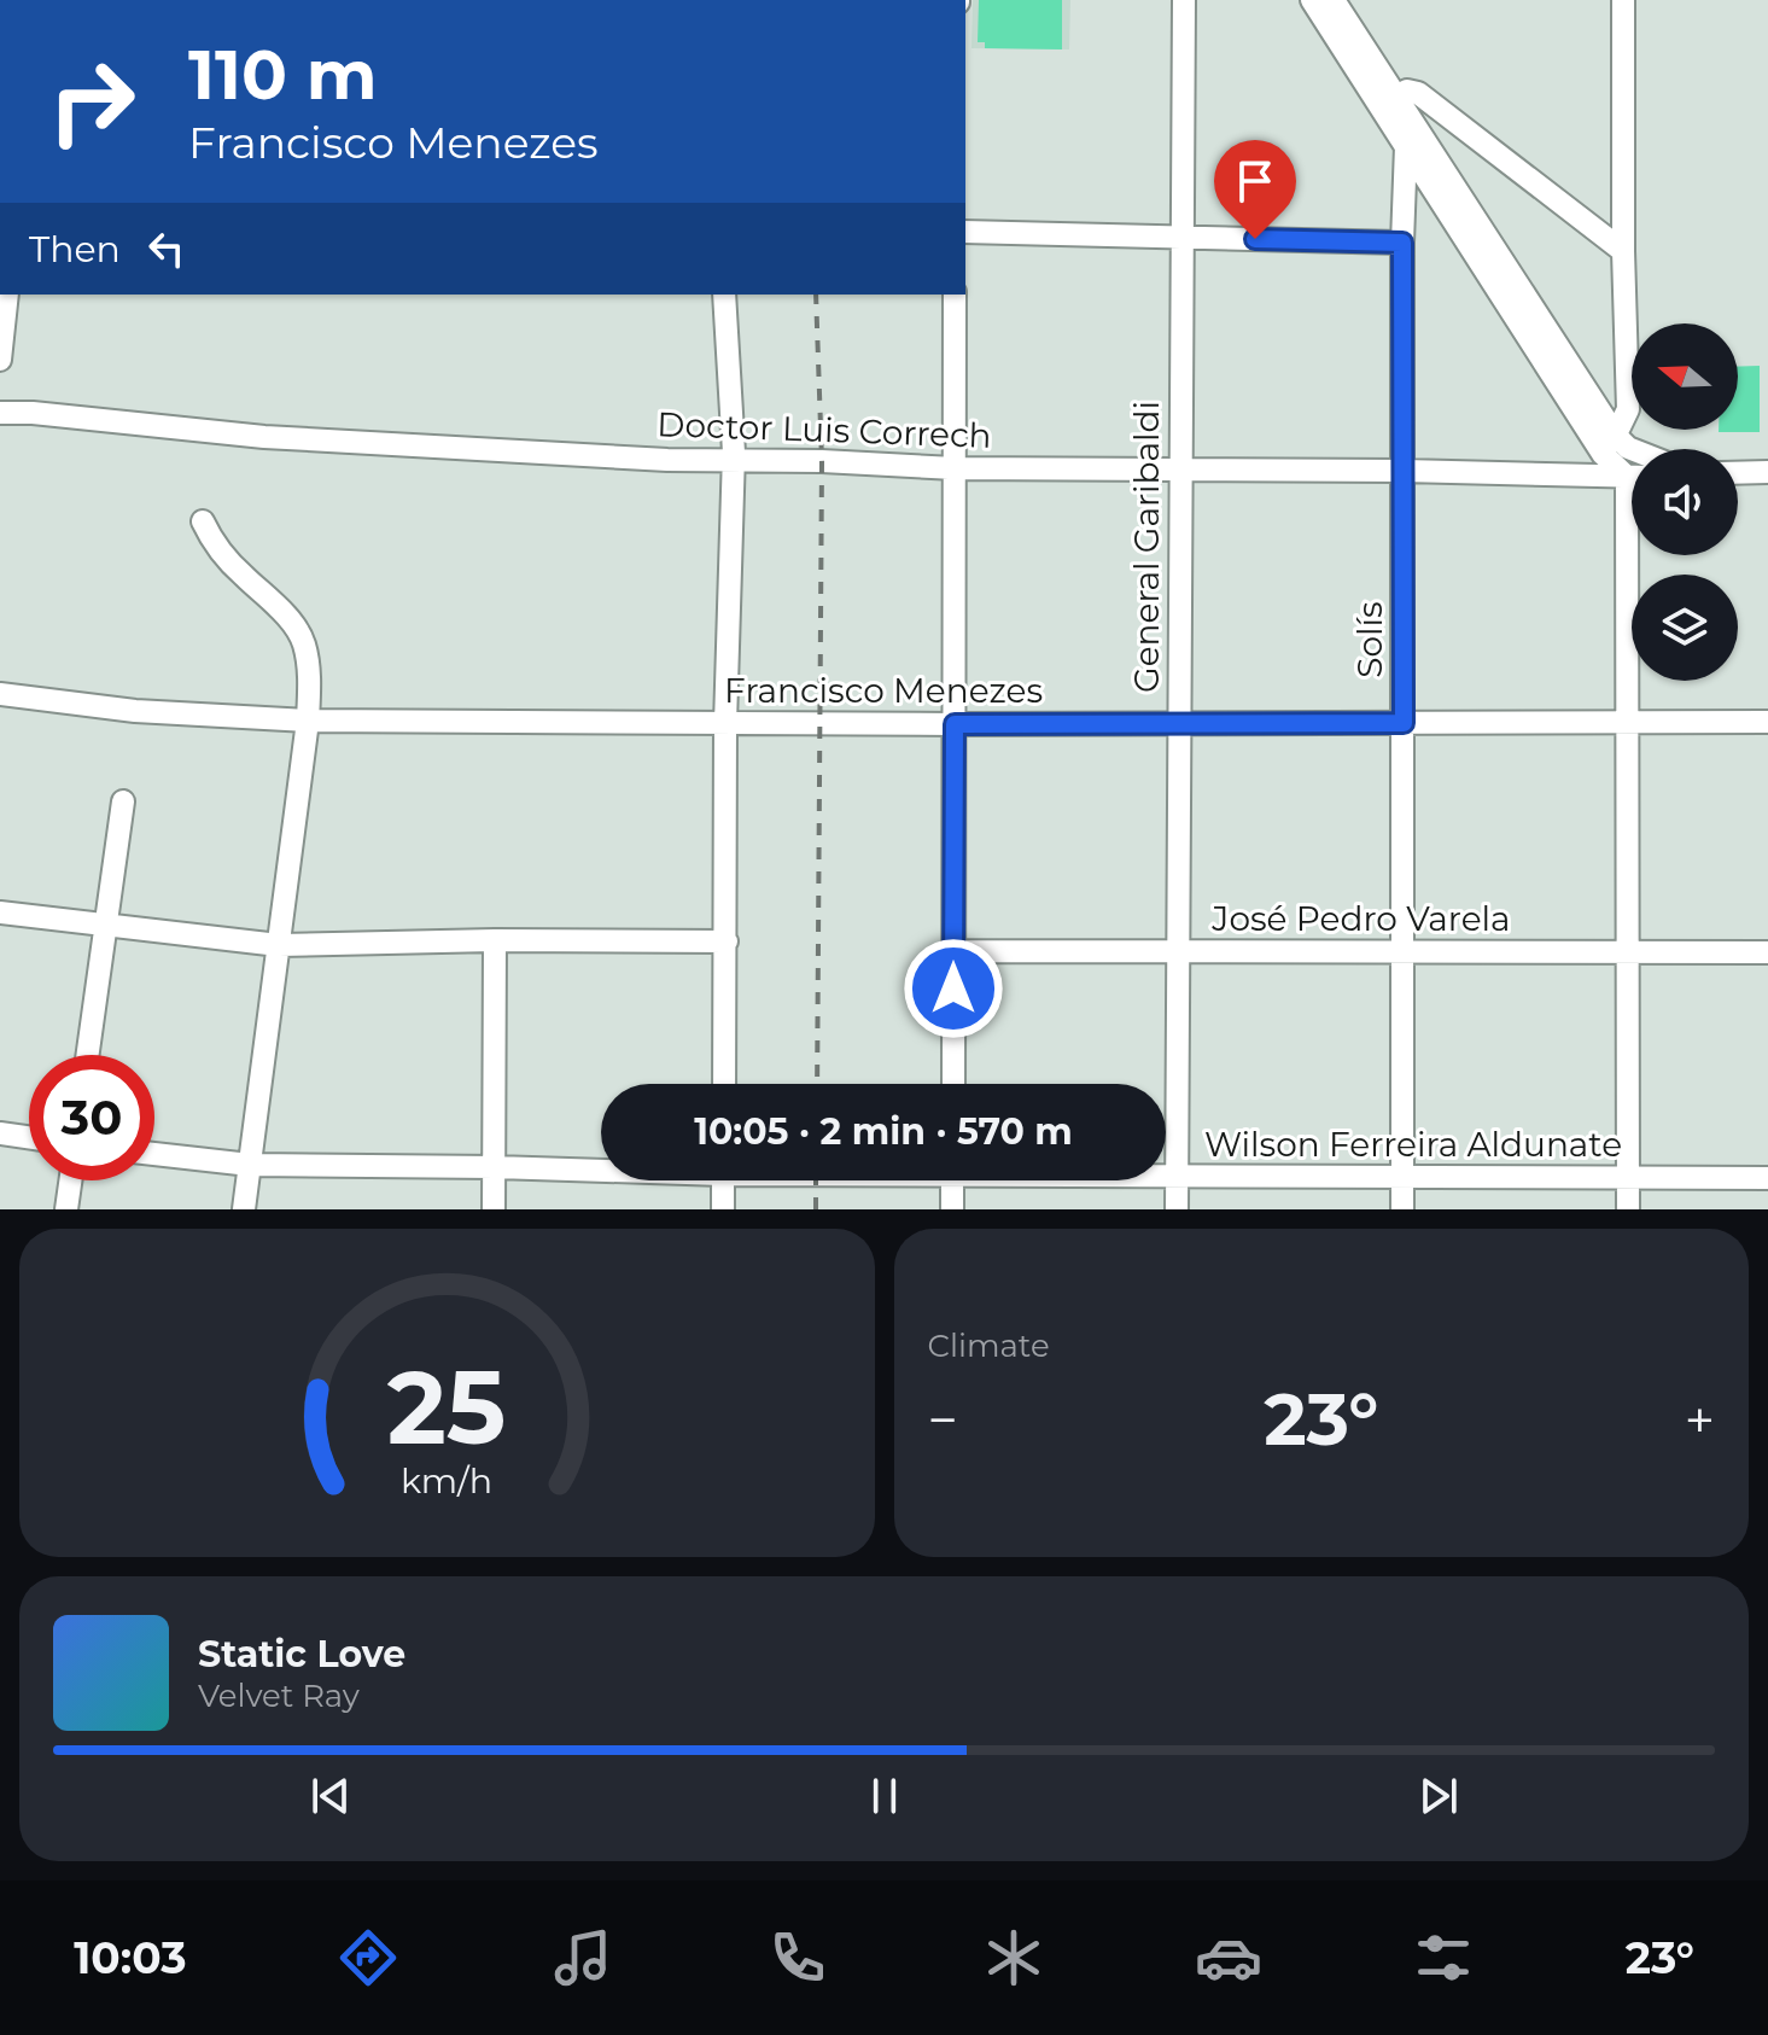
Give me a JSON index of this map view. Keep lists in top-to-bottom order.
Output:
{
  "streets": {
    "street": [
      "Doctor Luis Correch",
      "General Garibaldi",
      "Solís",
      "Francisco Menezes",
      "José Pedro Varela",
      "Wilson Ferreira Aldunate"
    ]
  },
  "crossings": [
    ["Doctor Luis Correch", "General Garibaldi"],
    ["Doctor Luis Correch", "Solís"],
    ["General Garibaldi", "Francisco Menezes"],
    ["General Garibaldi", "José Pedro Varela"],
    ["General Garibaldi", "Wilson Ferreira Aldunate"],
    ["Solís", "Francisco Menezes"],
    ["Solís", "José Pedro Varela"],
    ["Solís", "Wilson Ferreira Aldunate"]
  ],
  "north": "left",
  "page": {
    "turn": ["110 m", "Francisco Menezes"],
    "then": "Then",
    "limit": "30",
    "trip": "10:05 · 2 min · 570 m",
    "tile": "Climate",
    "heat": ["−", "23°", "+"],
    "song": ["Static Love", "Velvet Ray"],
    "tabs": ["10:03", "23°"],
    "gauge": ["25", "km/h"]
  }
}
